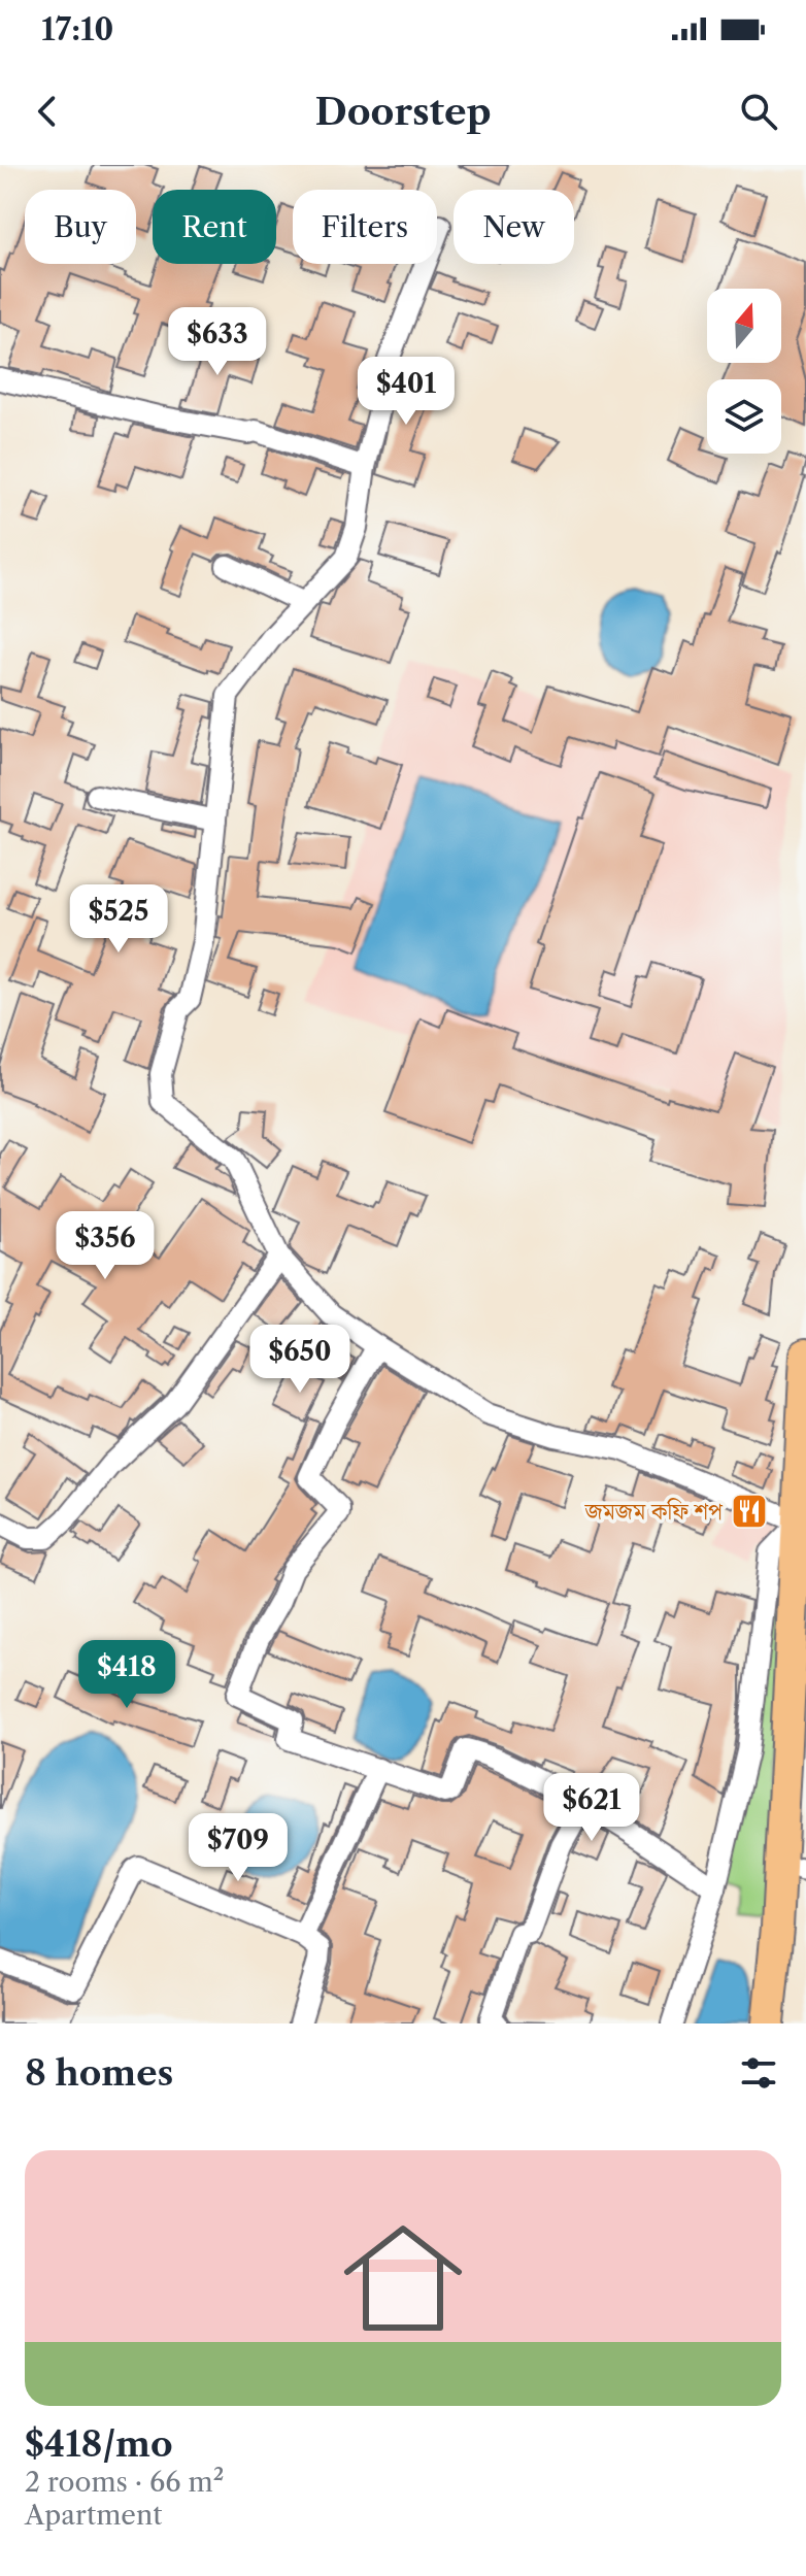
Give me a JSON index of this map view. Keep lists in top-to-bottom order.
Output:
{
  "places": {
    "restaurant": ["জমজম কফি শপ"]
  },
  "north": "top",
  "page": {
    "status": "17:10",
    "header": "Doorstep",
    "chip": [
      "Buy",
      "Rent",
      "Filters",
      "New"
    ],
    "price": [
      "$633",
      "$401",
      "$525",
      "$356",
      "$650",
      "$418",
      "$621",
      "$709"
    ],
    "heading": "8 homes",
    "list": [
      {
        "name": "$418/mo",
        "note": "2 rooms · 66 m² · Apartment"
      }
    ]
  }
}
